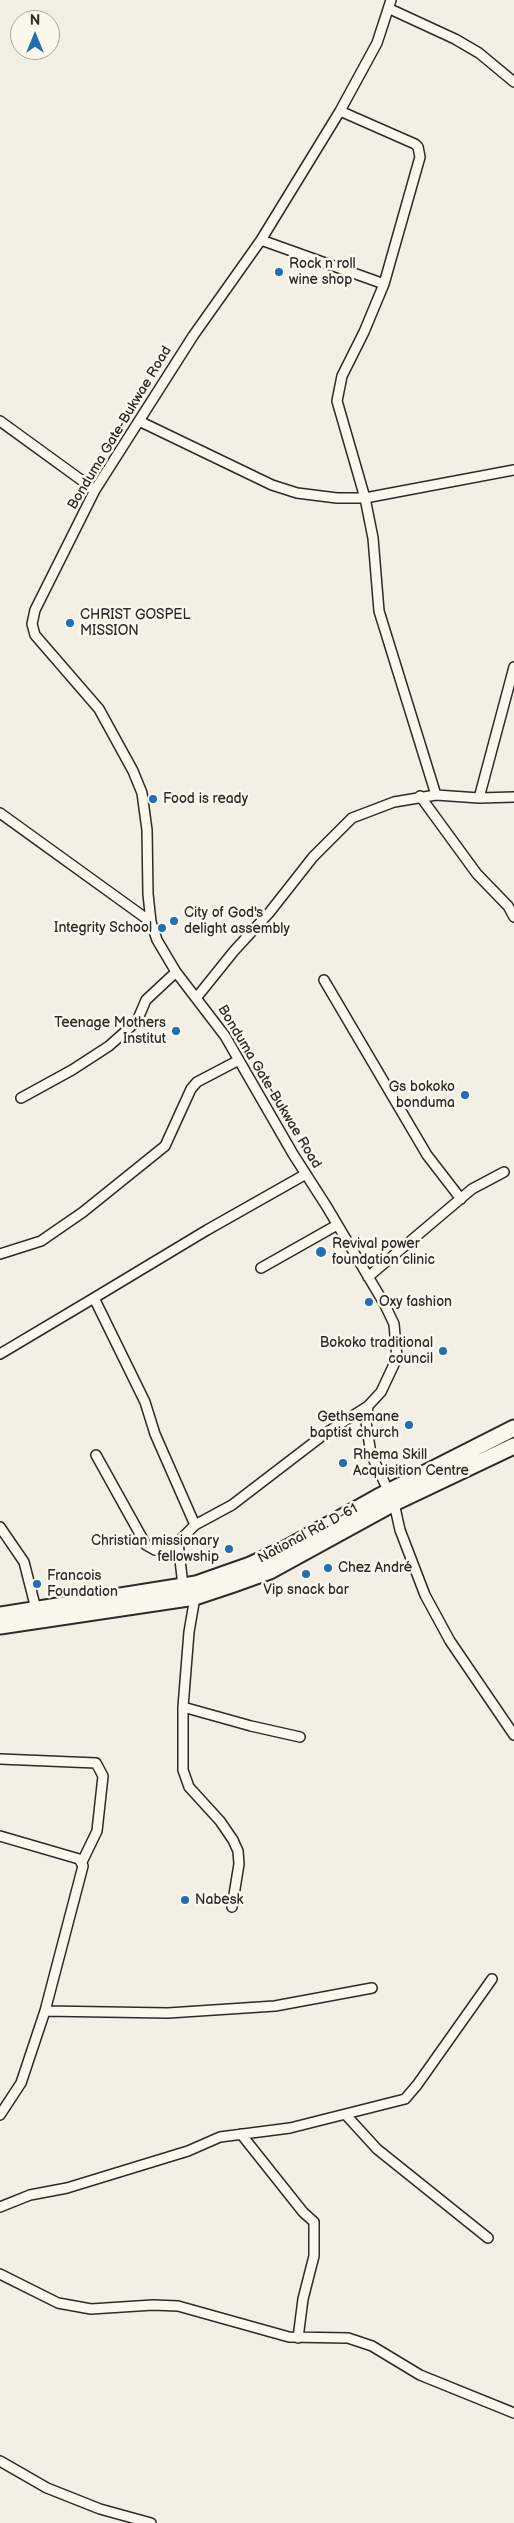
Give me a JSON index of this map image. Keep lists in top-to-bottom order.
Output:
{
  "streets": {
    "highway": ["National Rd. D-61"],
    "street": ["Bonduma Gate-Bukwae Road"]
  },
  "places": [
    "Rock n roll wine shop",
    "CHRIST GOSPEL MISSION",
    "Food is ready",
    "City of God's delight assembly",
    "Integrity School",
    "Teenage Mothers Institut",
    "Gs bokoko bonduma",
    "Revival power foundation clinic",
    "Oxy fashion",
    "Bokoko traditional council",
    "Gethsemane baptist church",
    "Rhema Skill Acquisition Centre",
    "Christian missionary fellowship",
    "Chez André",
    "Vip snack bar",
    "Francois Foundation",
    "Nabesk"
  ],
  "north": "top"
}
